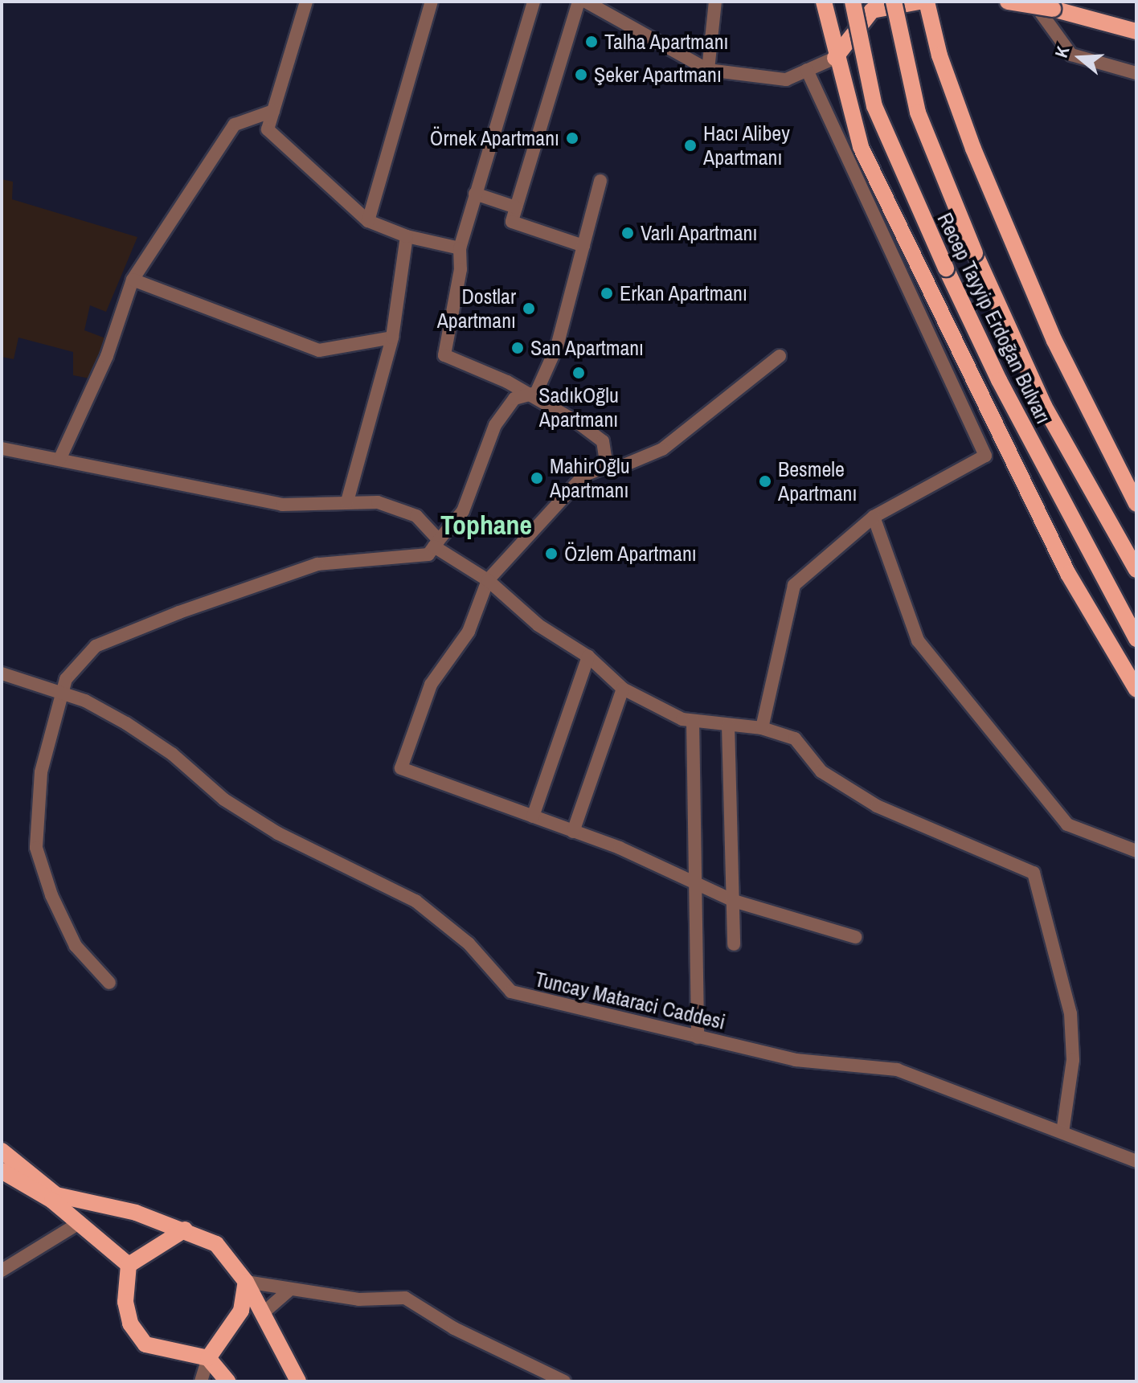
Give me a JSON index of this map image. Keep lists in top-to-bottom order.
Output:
{
  "streets": {
    "main road": ["Recep Tayyip Erdoğan Bulvarı"],
    "street": ["Tuncay Mataraci Caddesi"]
  },
  "districts": ["Tophane"],
  "places": [
    "Talha Apartmanı",
    "Şeker Apartmanı",
    "Örnek Apartmanı",
    "Hacı Alibey Apartmanı",
    "Varlı Apartmanı",
    "Erkan Apartmanı",
    "Dostlar Apartmanı",
    "San Apartmanı",
    "SadıkOğlu Apartmanı",
    "MahirOğlu Apartmanı",
    "Besmele Apartmanı",
    "Özlem Apartmanı"
  ],
  "north": "left"
}
